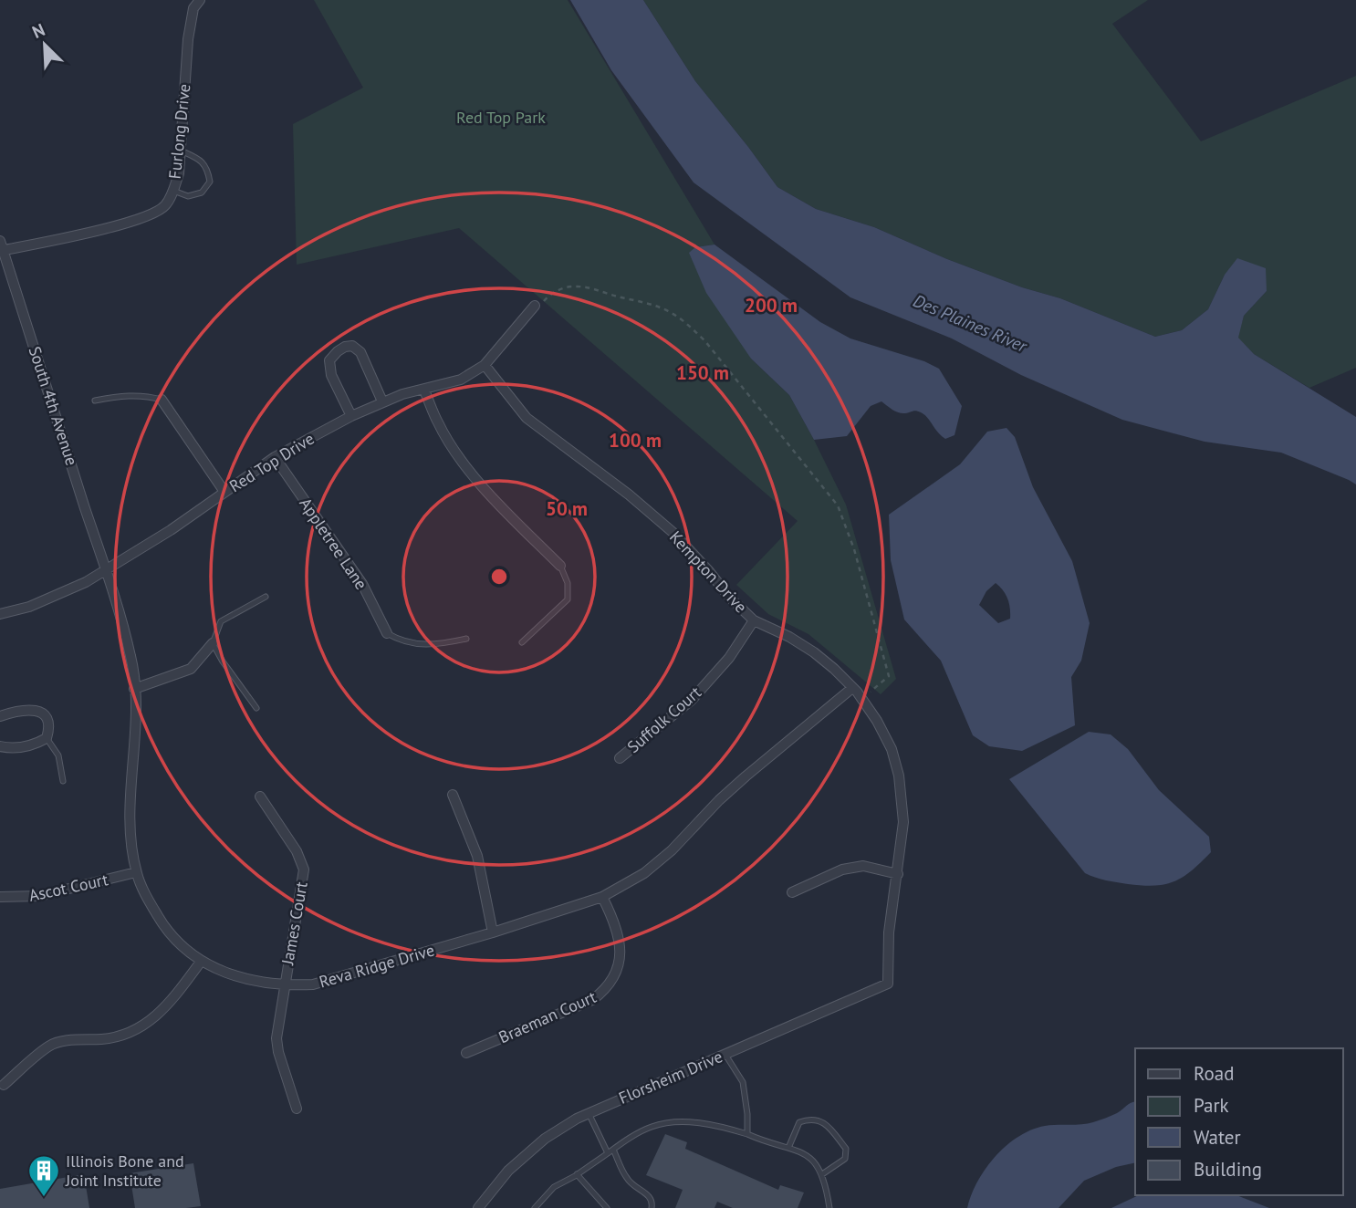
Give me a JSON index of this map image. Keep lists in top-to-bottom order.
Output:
{
  "streets": {
    "street": [
      "Furlong Drive",
      "South 4th Avenue",
      "Red Top Drive",
      "Appletree Lane",
      "Kempton Drive",
      "Suffolk Court",
      "Ascot Court",
      "James Court",
      "Reva Ridge Drive",
      "Braeman Court",
      "Florsheim Drive"
    ]
  },
  "crossings": [
    ["Furlong Drive", "South 4th Avenue"],
    ["South 4th Avenue", "Red Top Drive"],
    ["South 4th Avenue", "Reva Ridge Drive"],
    ["Red Top Drive", "Appletree Lane"],
    ["Red Top Drive", "Kempton Drive"],
    ["Red Top Drive", "Reva Ridge Drive"],
    ["Kempton Drive", "Suffolk Court"],
    ["Kempton Drive", "Reva Ridge Drive"],
    ["Kempton Drive", "Florsheim Drive"],
    ["Ascot Court", "Reva Ridge Drive"],
    ["James Court", "Reva Ridge Drive"],
    ["Reva Ridge Drive", "Braeman Court"]
  ],
  "water": ["Des Plaines River"],
  "parks": ["Red Top Park"],
  "places": {
    "building": ["Illinois Bone and Joint Institute"]
  },
  "legend": [
    "Road",
    "Park",
    "Water",
    "Building"
  ],
  "north": "top left",
  "rings": [
    "200 m",
    "150 m",
    "100 m",
    "50 m"
  ]
}
